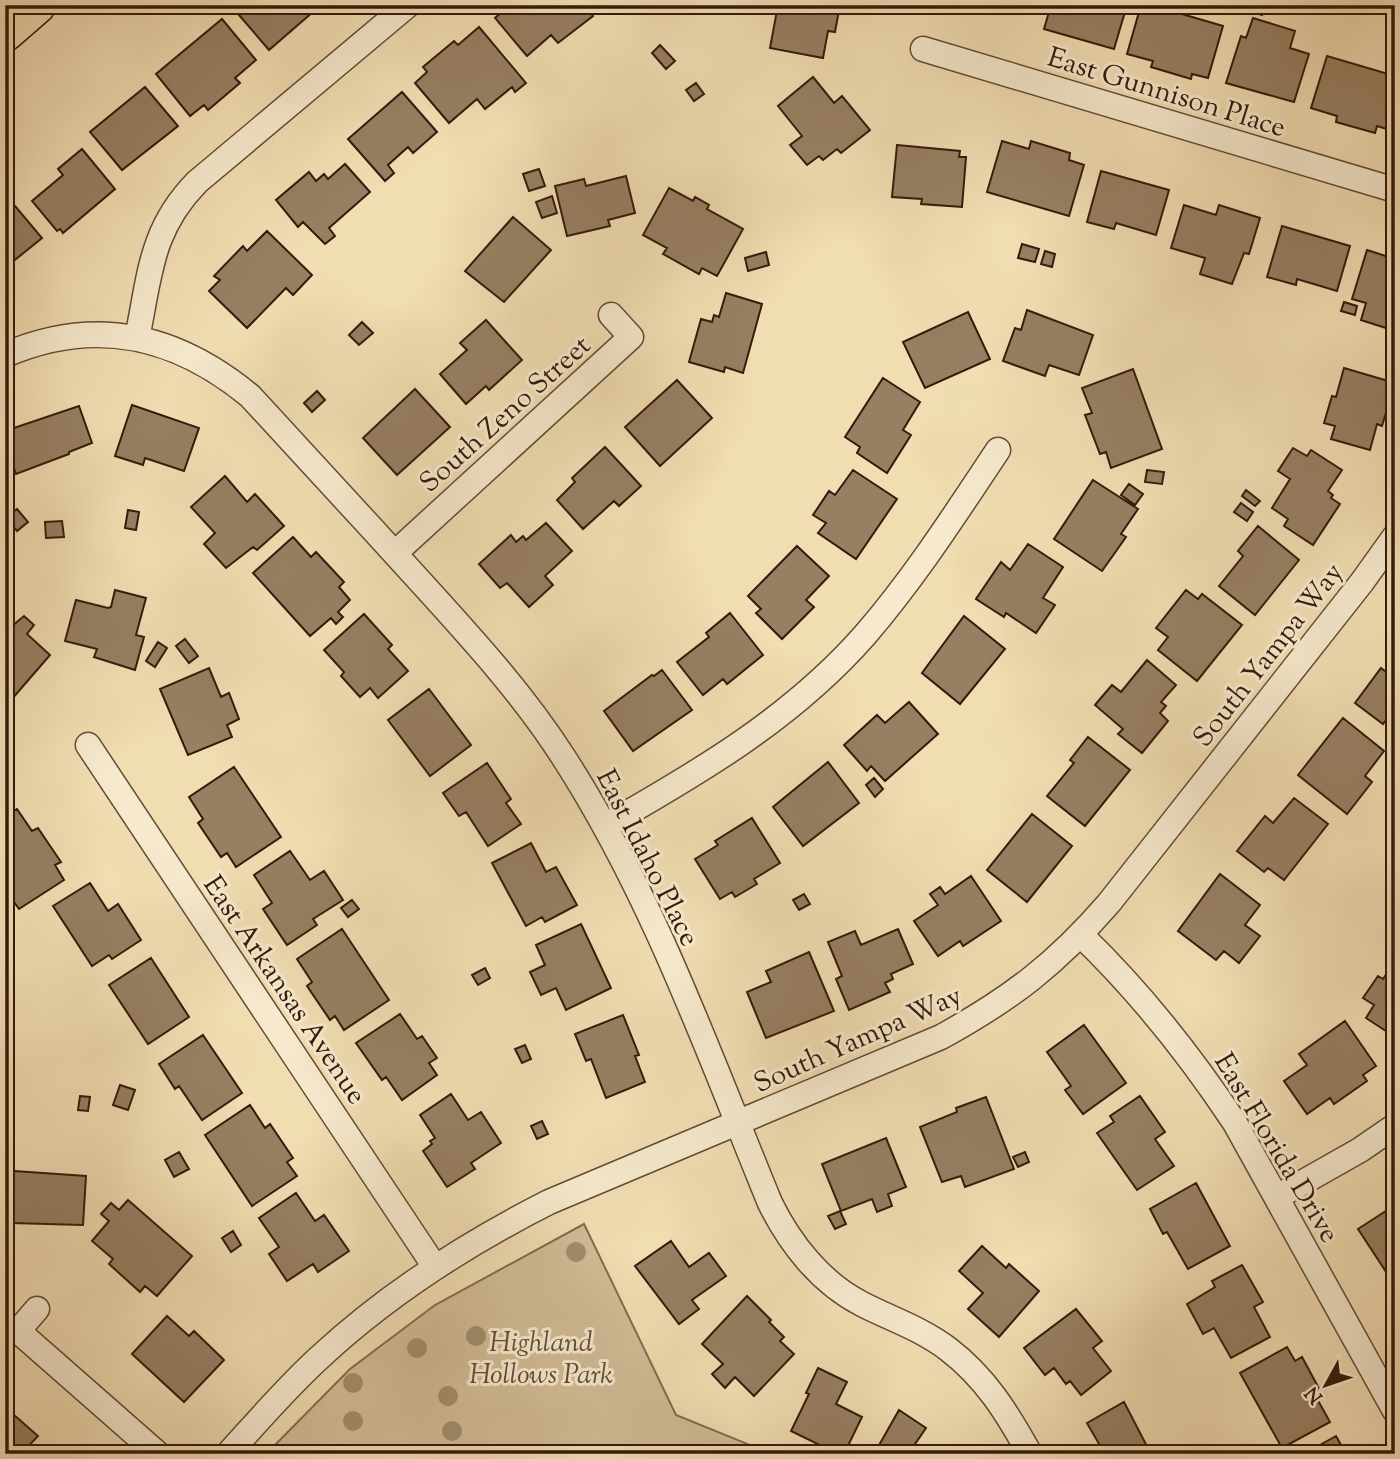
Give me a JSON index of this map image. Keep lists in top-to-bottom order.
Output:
{
  "streets": {
    "street": [
      "East Gunnison Place",
      "South Zeno Street",
      "South Yampa Way",
      "East Idaho Place",
      "East Arkansas Avenue",
      "East Florida Drive"
    ]
  },
  "crossings": [
    ["South Zeno Street", "East Idaho Place"],
    ["South Yampa Way", "East Idaho Place"],
    ["South Yampa Way", "East Arkansas Avenue"],
    ["South Yampa Way", "East Florida Drive"]
  ],
  "parks": ["Highland Hollows Park"],
  "north": "bottom left"
}
